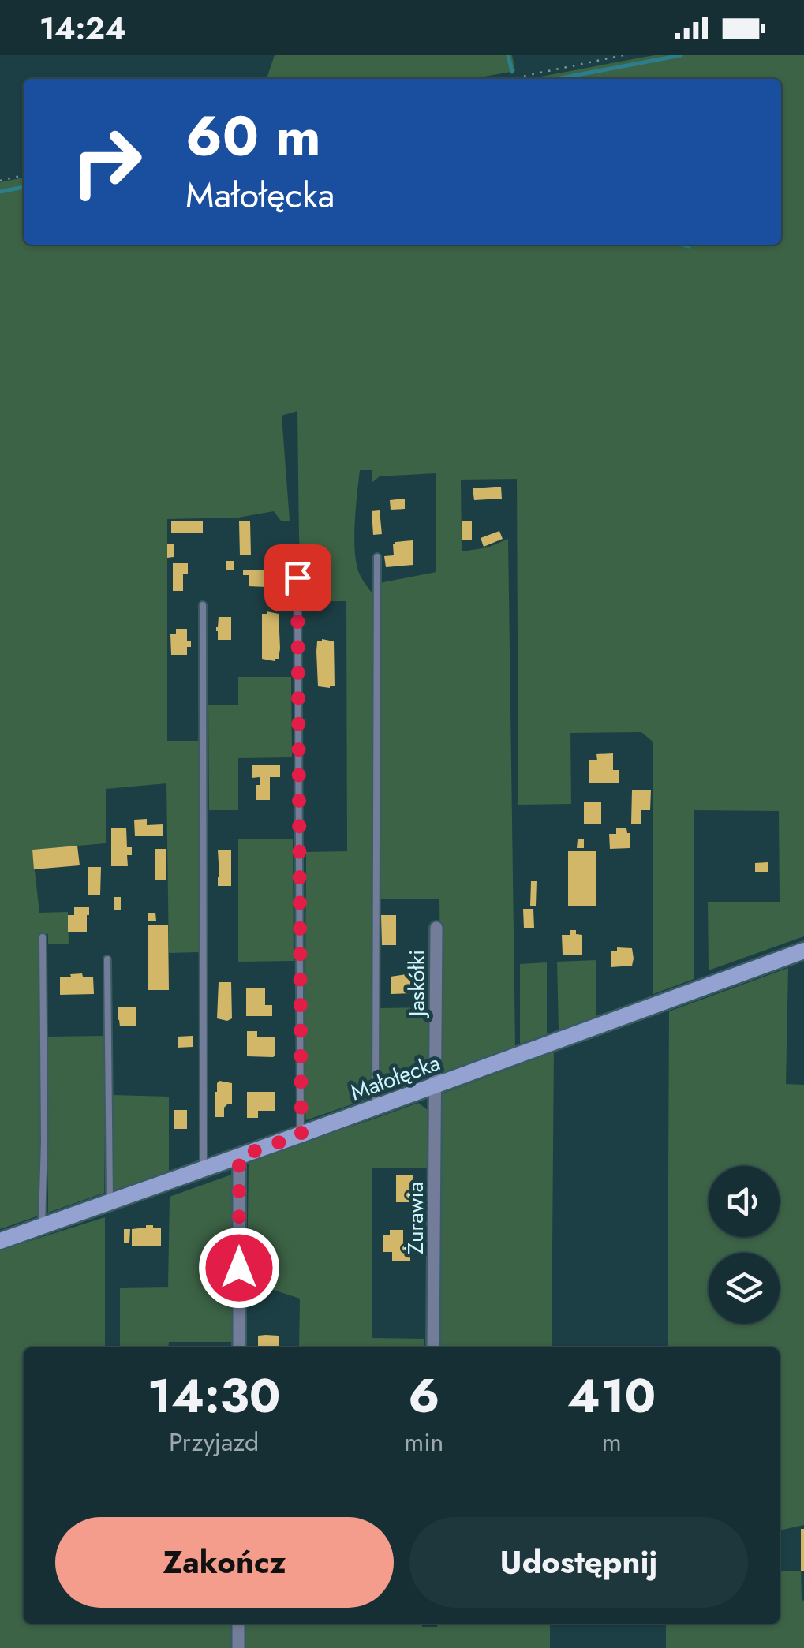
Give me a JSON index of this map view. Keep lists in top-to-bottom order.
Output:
{
  "streets": {
    "street": ["Jaskółki", "Małołęcka", "Żurawia"]
  },
  "crossings": [
    ["Jaskółki", "Małołęcka"],
    ["Jaskółki", "Żurawia"],
    ["Małołęcka", "Żurawia"]
  ],
  "page": {
    "status": "14:24",
    "turn": ["60 m", "Małołęcka"],
    "eta": [
      "14:30",
      "Przyjazd",
      "6",
      "min",
      "410",
      "m"
    ],
    "buttons": ["Zakończ", "Udostępnij"]
  }
}
